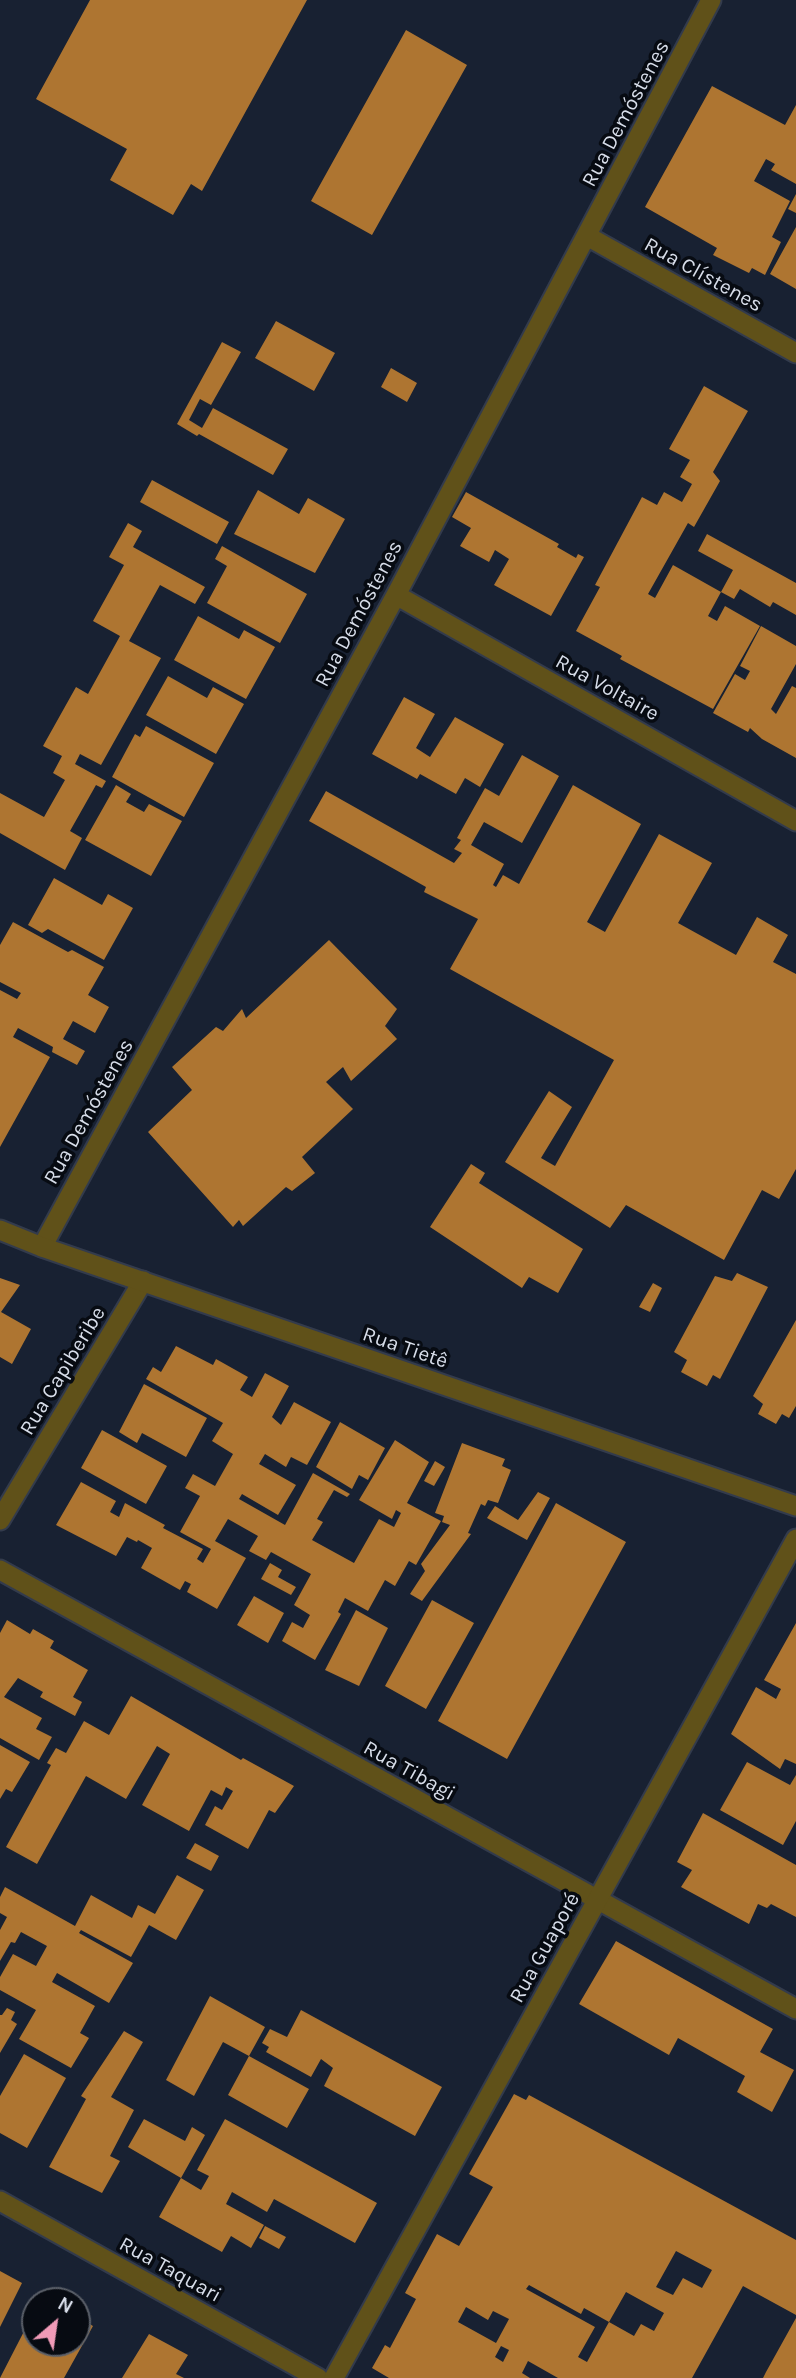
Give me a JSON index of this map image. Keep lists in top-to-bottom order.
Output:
{
  "streets": {
    "street": [
      "Rua Demóstenes",
      "Rua Clístenes",
      "Rua Voltaire",
      "Rua Tietê",
      "Rua Capiberibe",
      "Rua Tibagi",
      "Rua Guaporé",
      "Rua Taquari"
    ]
  },
  "crossings": [
    ["Rua Demóstenes", "Rua Clístenes"],
    ["Rua Demóstenes", "Rua Voltaire"],
    ["Rua Demóstenes", "Rua Tietê"],
    ["Rua Tietê", "Rua Capiberibe"],
    ["Rua Tibagi", "Rua Guaporé"]
  ],
  "north": "top right"
}
